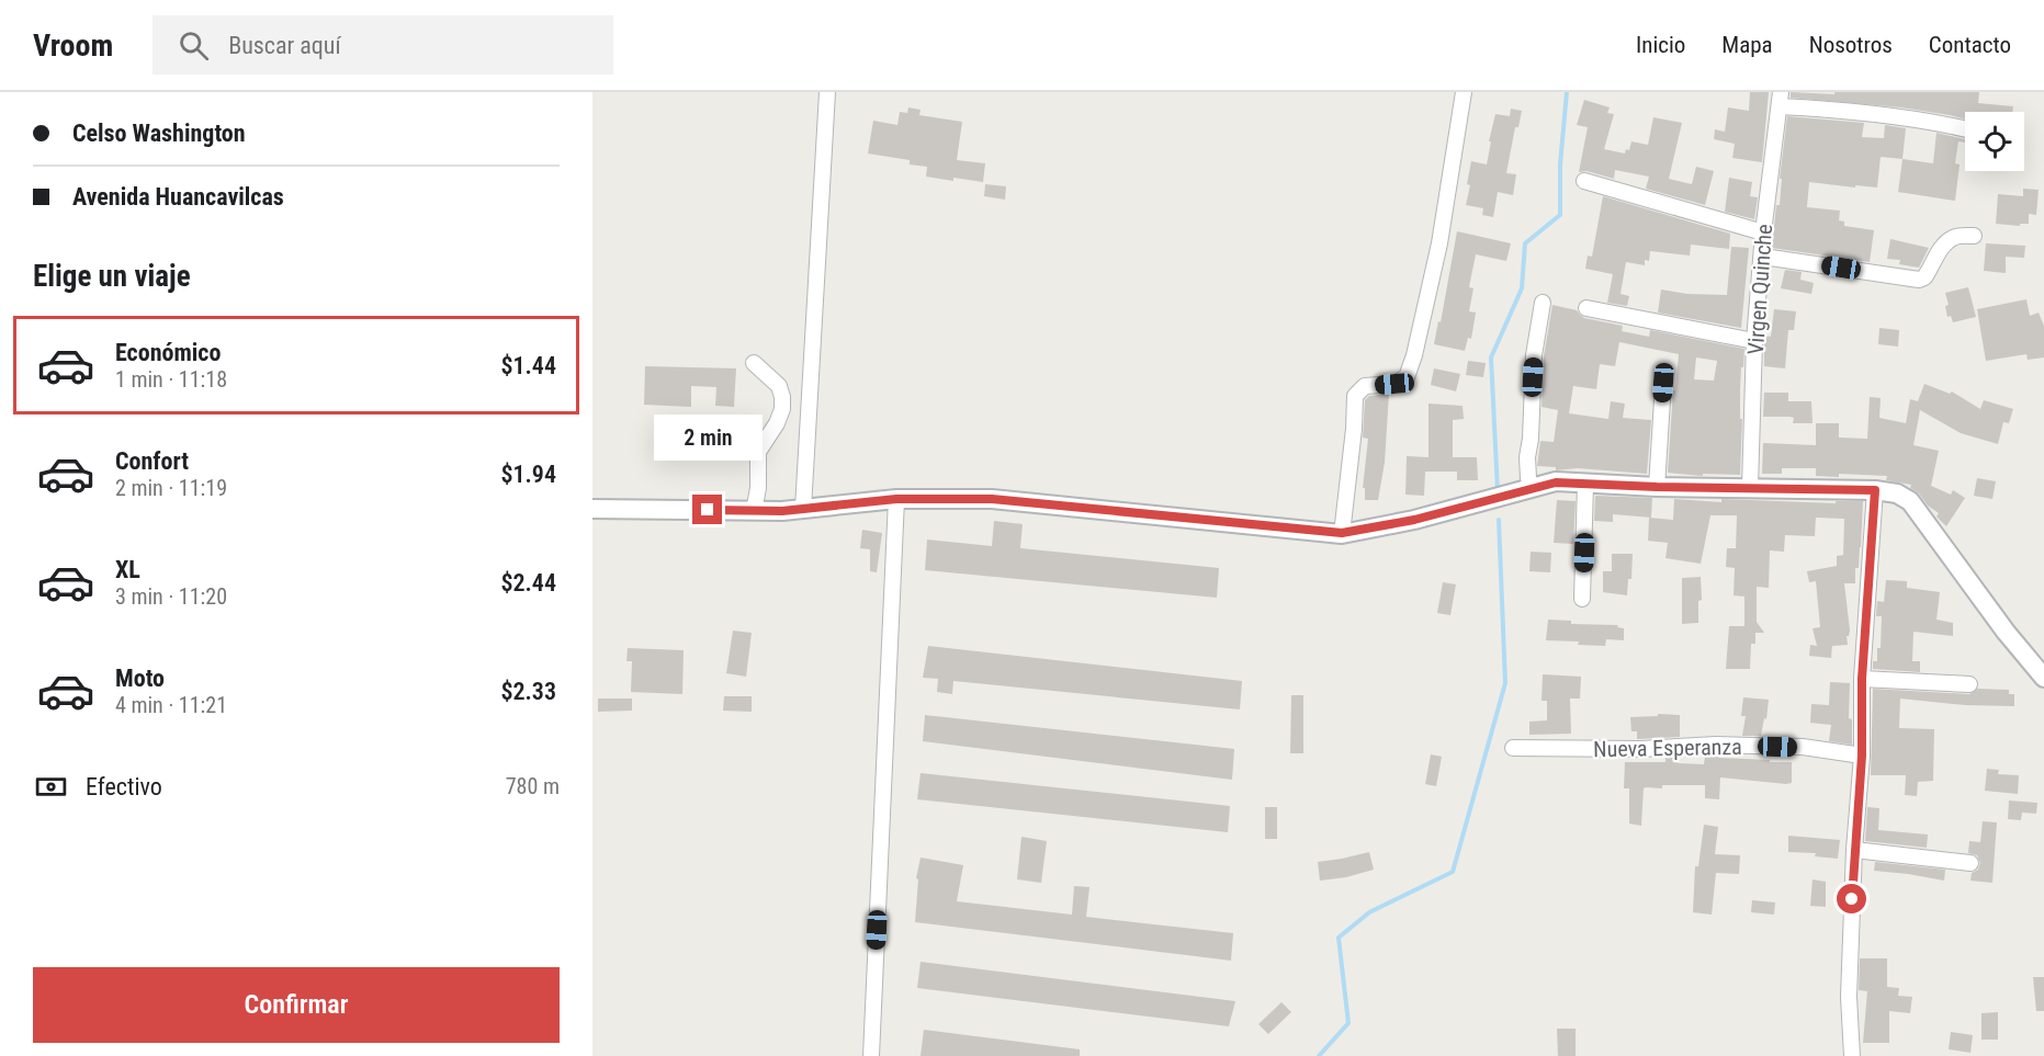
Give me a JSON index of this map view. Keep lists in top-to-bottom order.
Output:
{
  "streets": {
    "street": ["Virgen Quinche", "Nueva Esperanza"]
  },
  "page": {
    "header": "Vroom",
    "search": "Buscar aquí",
    "nav": [
      "Inicio",
      "Mapa",
      "Nosotros",
      "Contacto"
    ],
    "banner": ["Celso Washington", "Avenida Huancavilcas"],
    "heading": "Elige un viaje",
    "list": [
      {
        "name": "Económico",
        "note": "1 min · 11:18",
        "value": "$1.44"
      },
      {
        "name": "Confort",
        "note": "2 min · 11:19",
        "value": "$1.94"
      },
      {
        "name": "XL",
        "note": "3 min · 11:20",
        "value": "$2.44"
      },
      {
        "name": "Moto",
        "note": "4 min · 11:21",
        "value": "$2.33"
      }
    ],
    "bubble": "2 min",
    "pay": ["Efectivo", "780 m"],
    "buttons": "Confirmar"
  }
}
